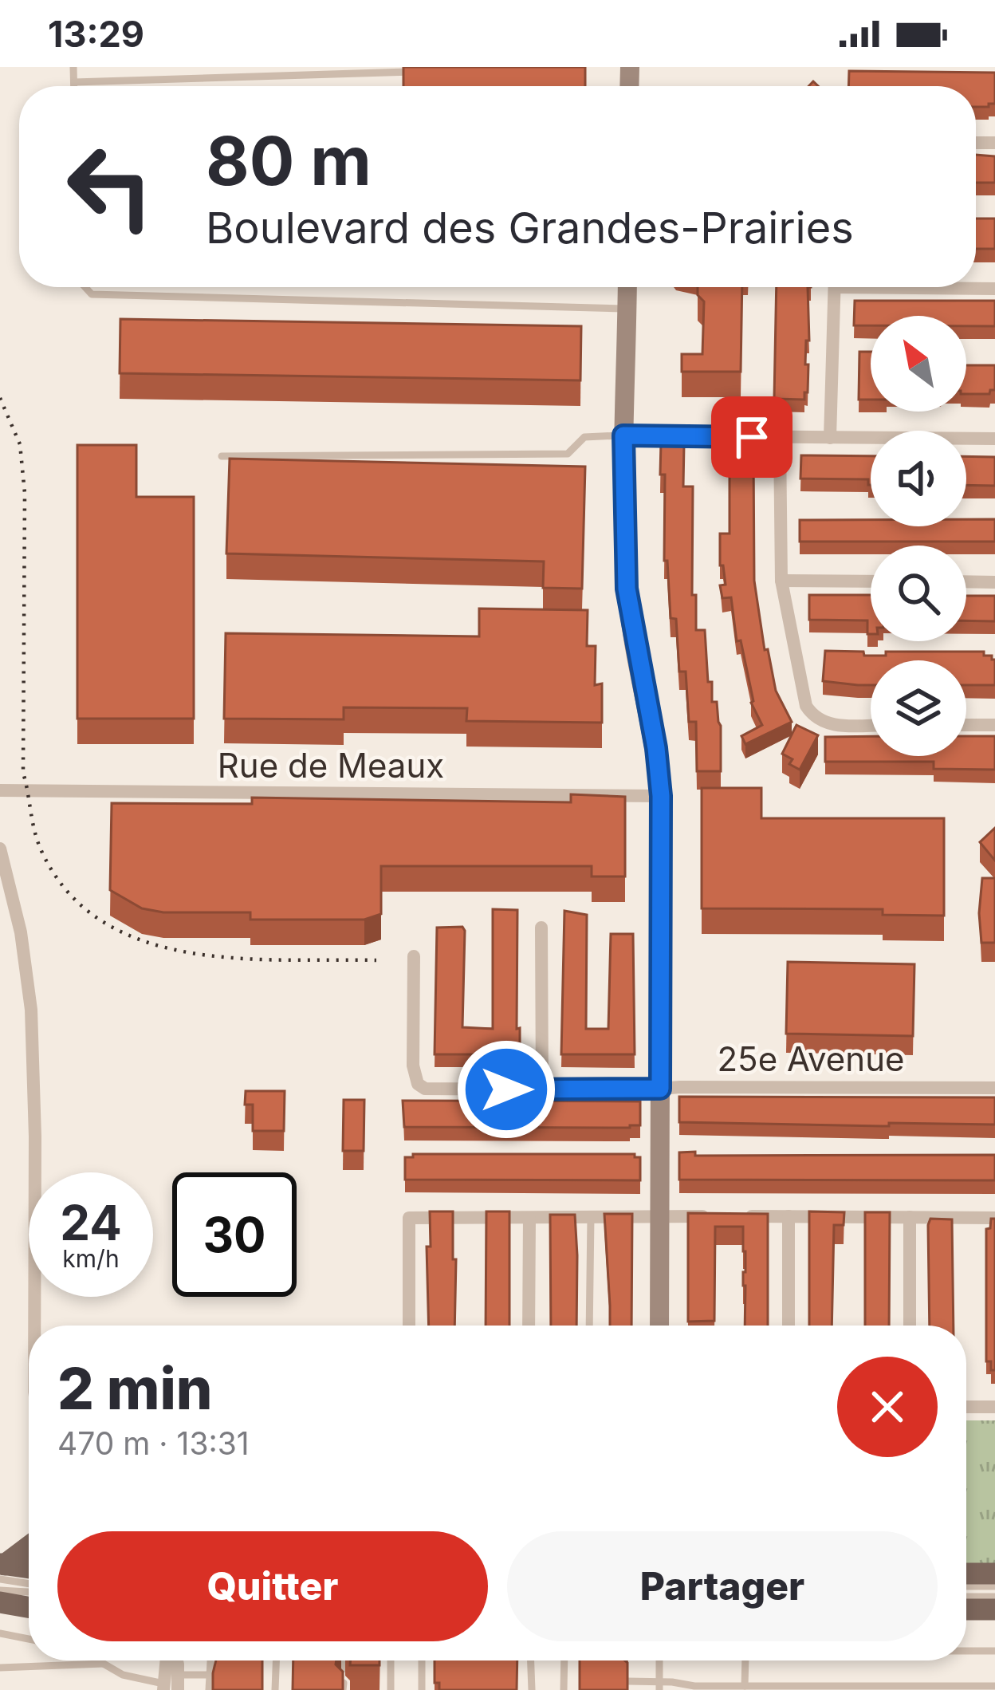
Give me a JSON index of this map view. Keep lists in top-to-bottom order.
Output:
{
  "streets": {
    "street": ["Rue de Meaux", "25e Avenue"]
  },
  "north": "top left",
  "page": {
    "status": "13:29",
    "turn": ["80 m", "Boulevard des Grandes-Prairies"],
    "speed": "24 km/h",
    "limit": "30",
    "heading": ["2 min", "470 m · 13:31"],
    "buttons": ["Quitter", "Partager"]
  }
}
